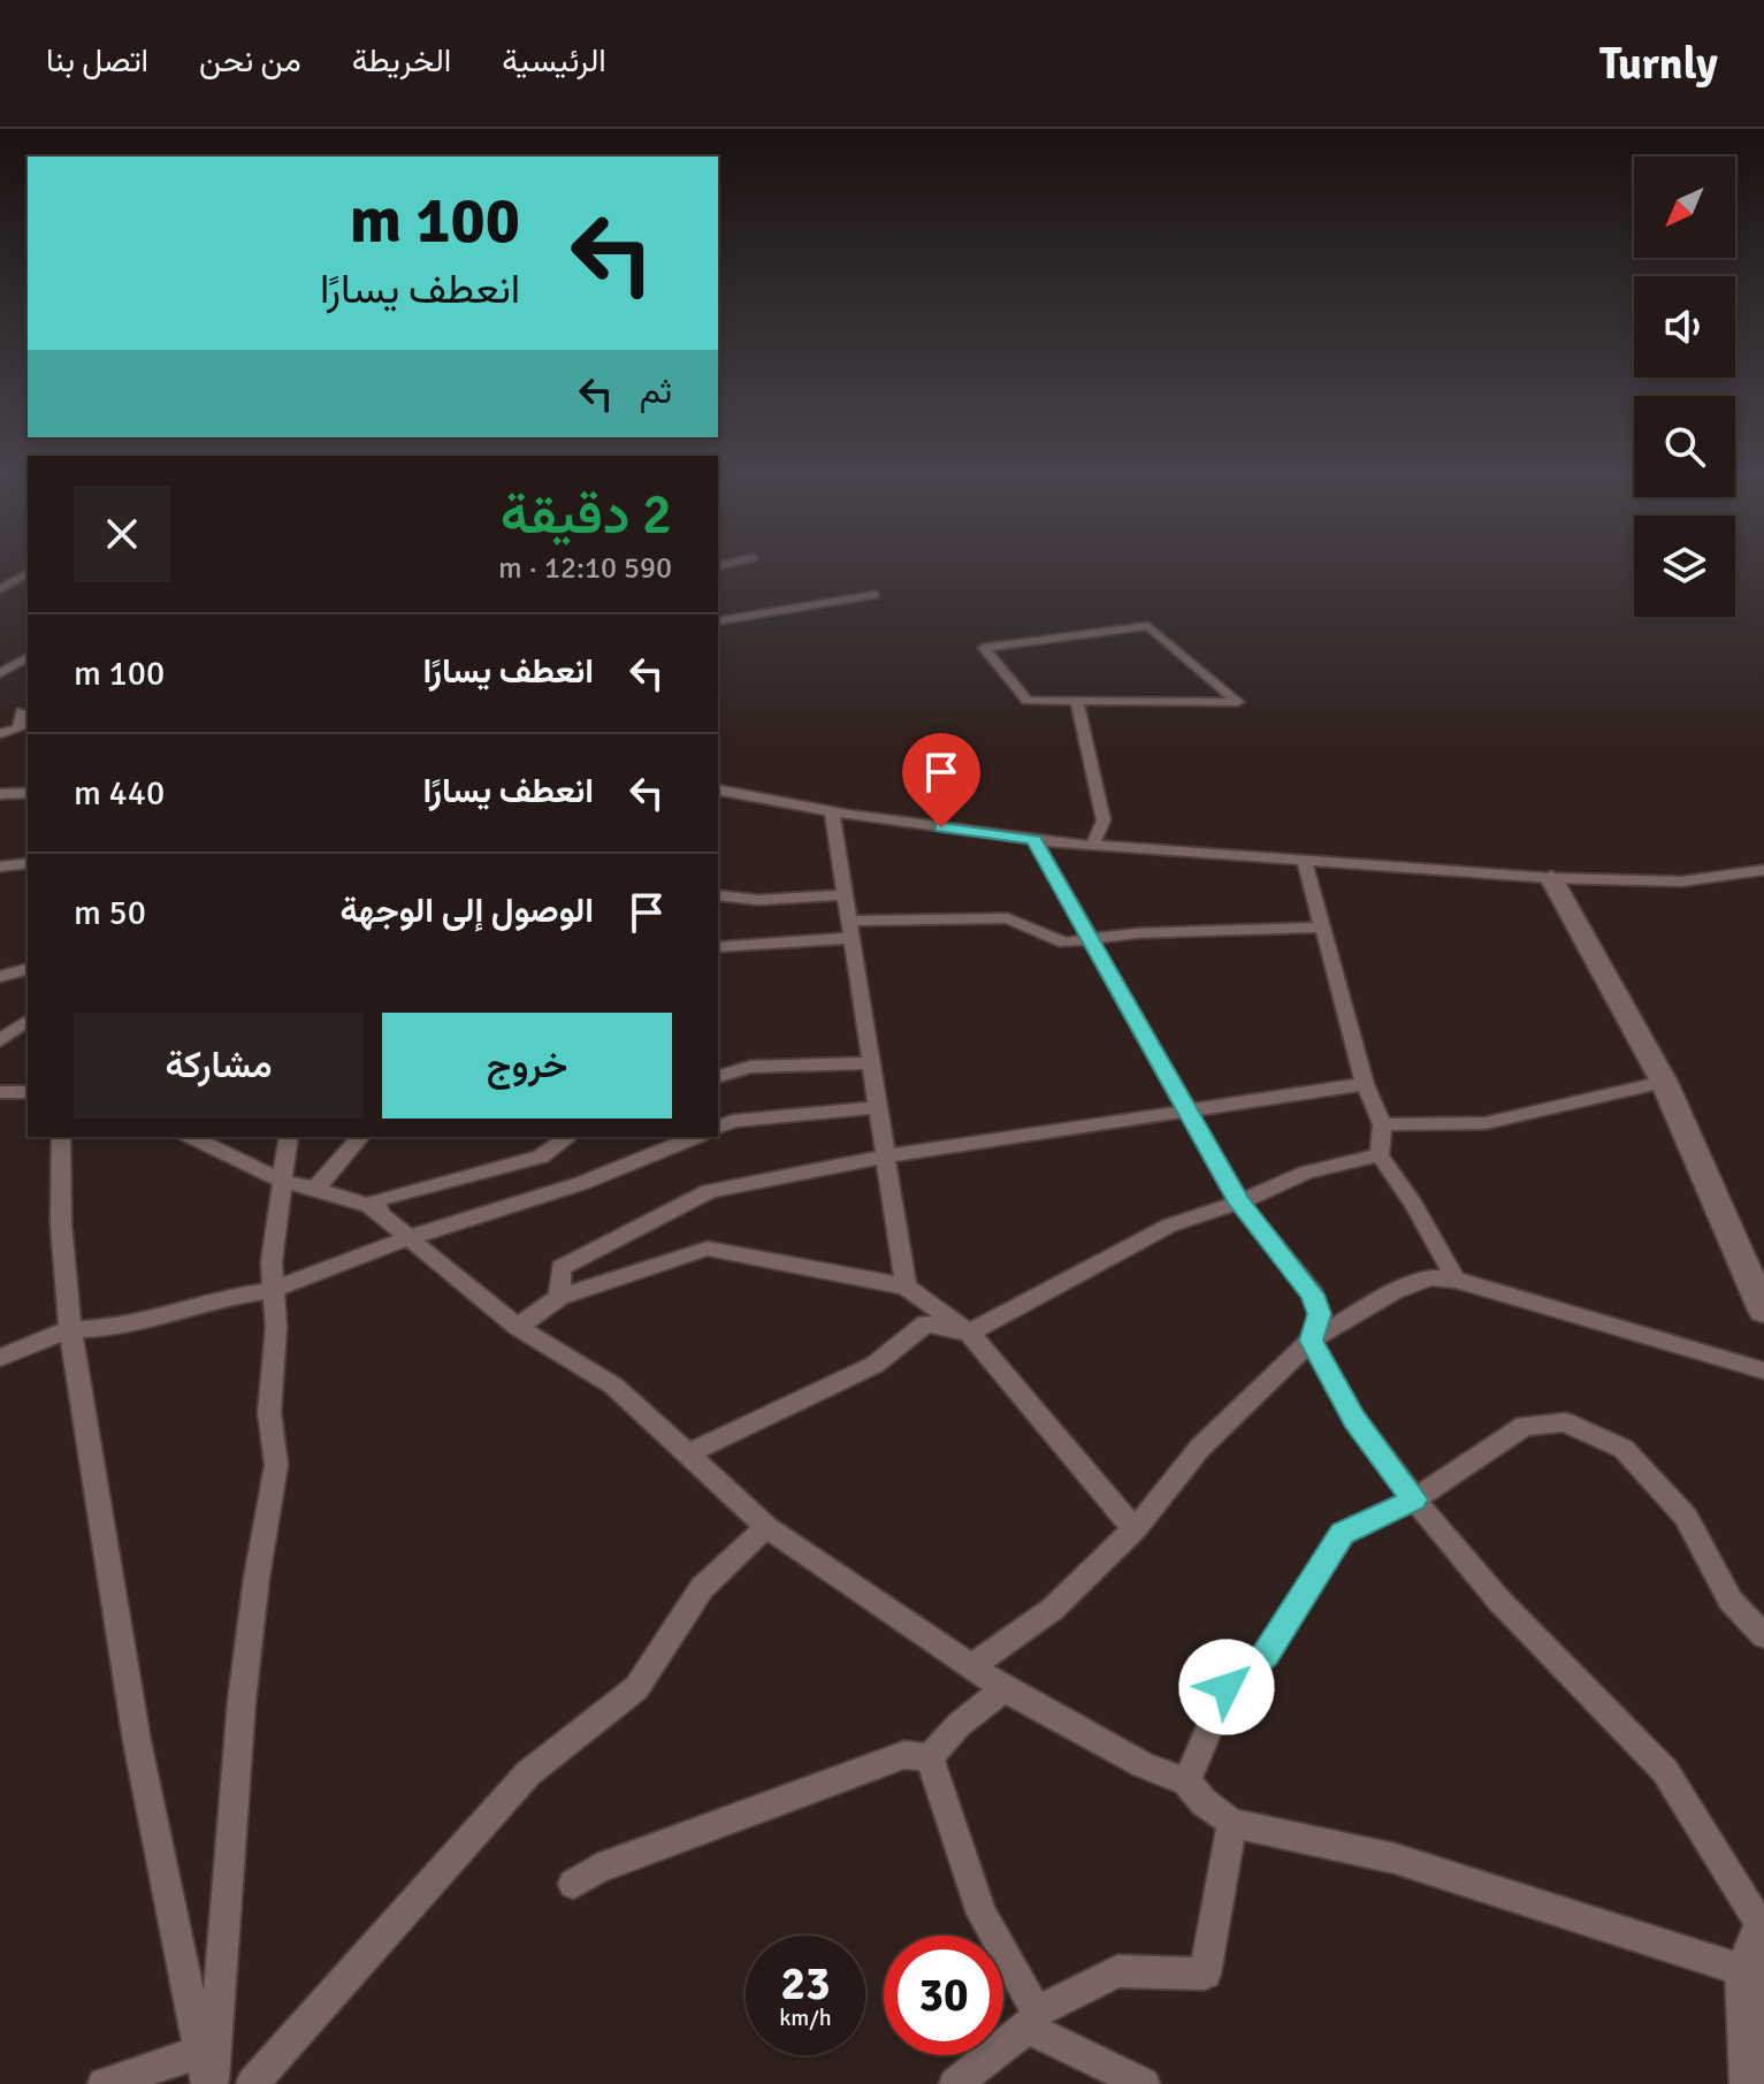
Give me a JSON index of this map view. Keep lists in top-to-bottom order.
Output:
{
  "north": "bottom left",
  "page": {
    "header": "Turnly",
    "nav": [
      "الرئيسية",
      "الخريطة",
      "من نحن",
      "اتصل بنا"
    ],
    "turn": ["100 m", "انعطف يسارًا"],
    "then": "ثم",
    "heading": ["2 دقيقة", "590 m · 12:10"],
    "list": [
      {
        "name": "انعطف يسارًا",
        "value": "100 m"
      },
      {
        "name": "انعطف يسارًا",
        "value": "440 m"
      },
      {
        "name": "الوصول إلى الوجهة",
        "value": "50 m"
      }
    ],
    "buttons": ["خروج", "مشاركة"],
    "speed": "23 km/h",
    "limit": "30"
  }
}
